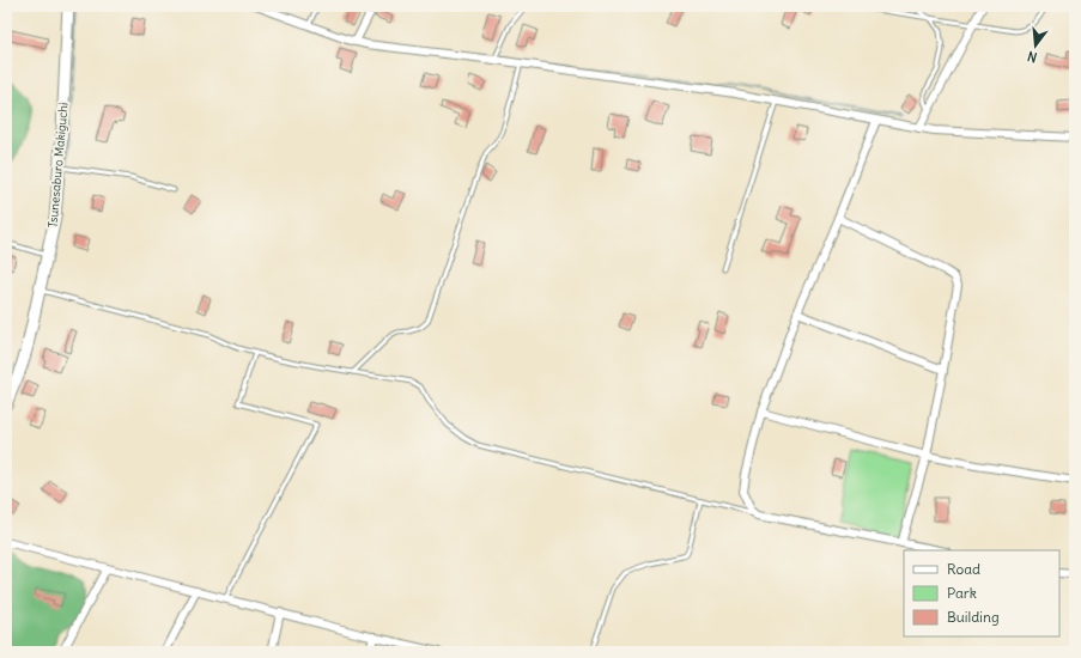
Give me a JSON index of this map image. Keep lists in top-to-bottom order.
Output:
{
  "streets": {
    "street": ["Tsunesaburo Makiguchi"]
  },
  "legend": ["Road", "Park", "Building"],
  "north": "bottom"
}
